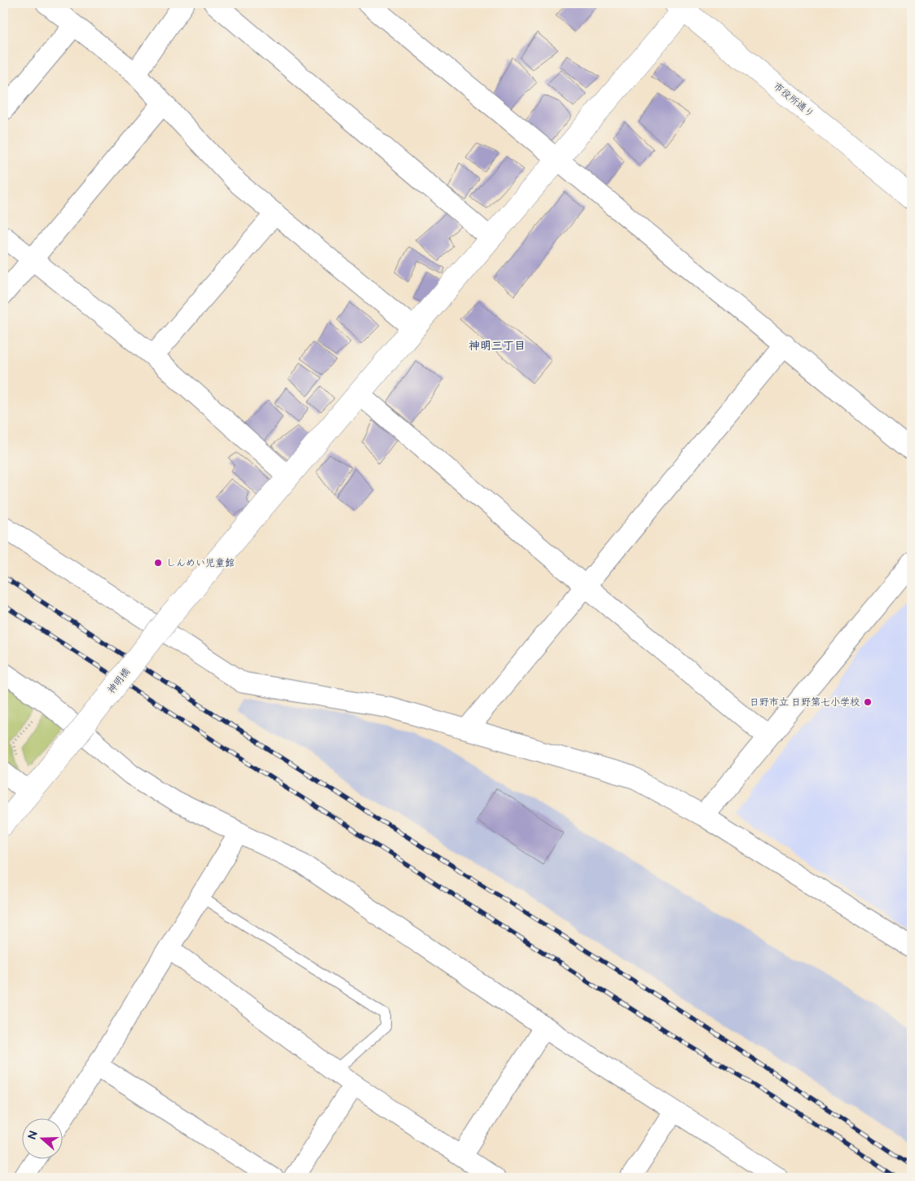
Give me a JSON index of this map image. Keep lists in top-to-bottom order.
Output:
{
  "streets": {
    "street": ["市役所通り", "神明橋"]
  },
  "crossings": [
    ["市役所通り", "神明橋"]
  ],
  "districts": ["神明三丁目"],
  "places": ["しんめい児童館", "日野市立 日野第七小学校"],
  "north": "left"
}
